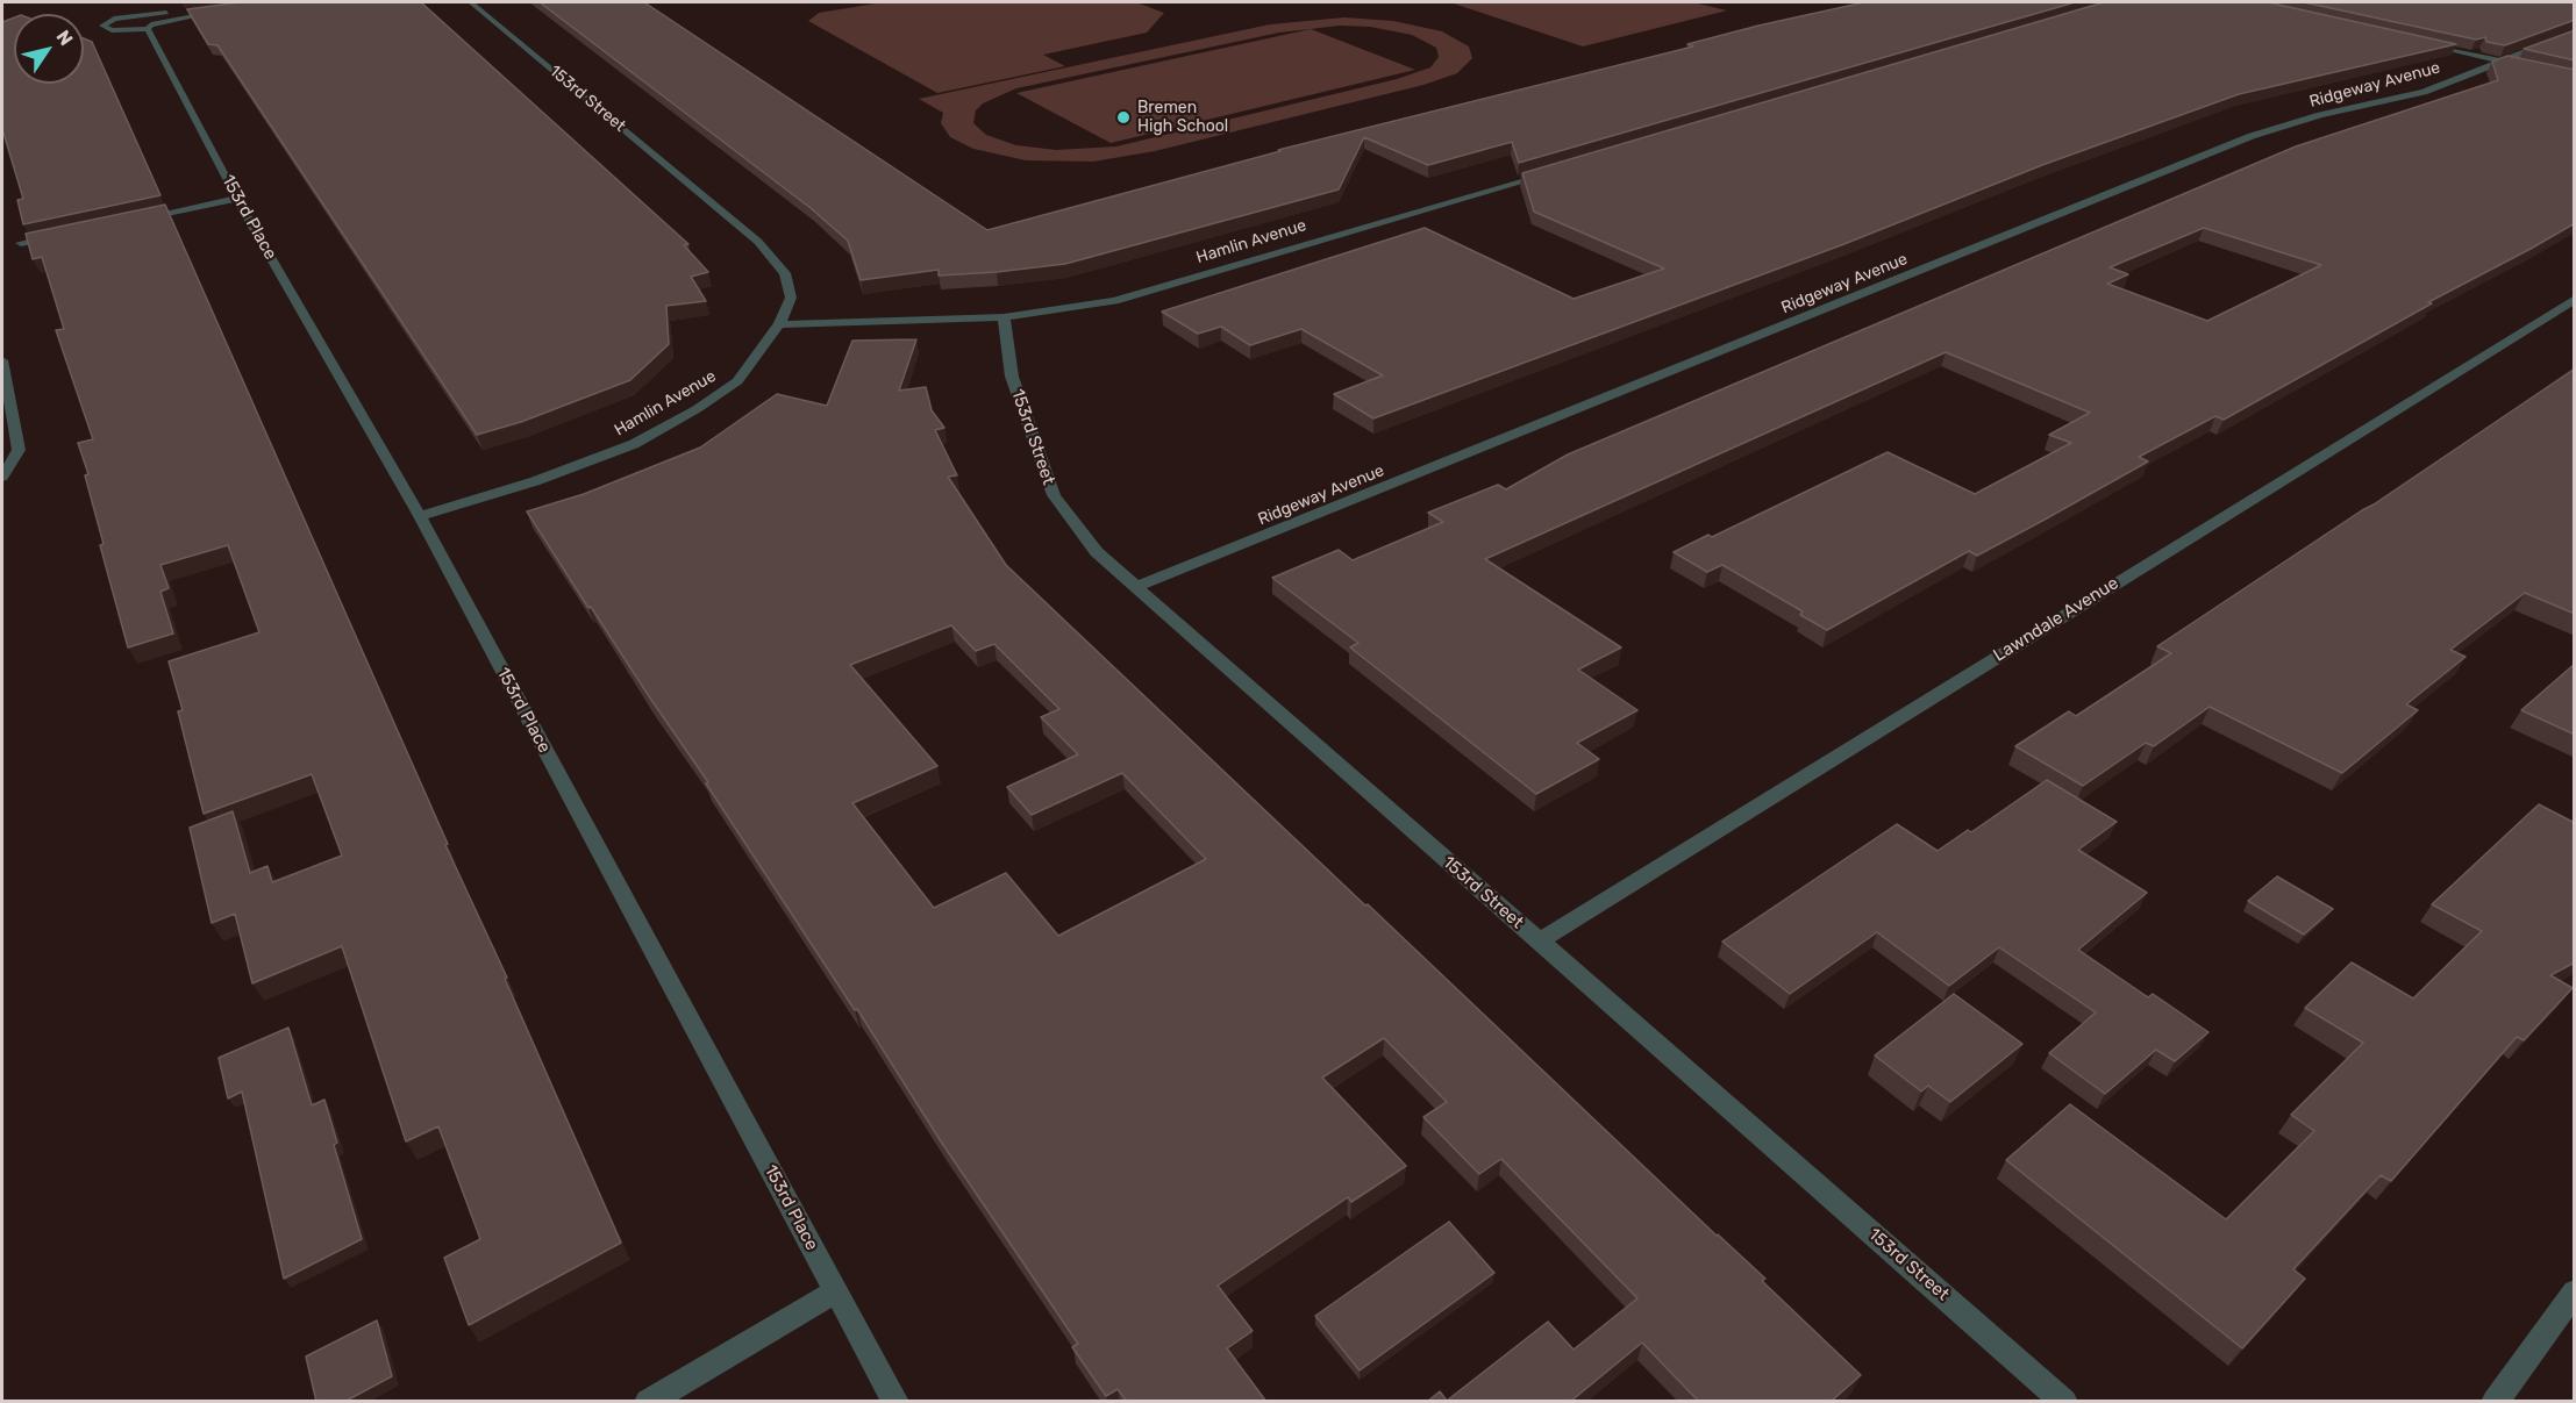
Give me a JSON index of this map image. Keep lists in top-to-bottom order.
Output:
{
  "streets": {
    "street": [
      "Ridgeway Avenue",
      "153rd Street",
      "153rd Place",
      "Hamlin Avenue",
      "Lawndale Avenue"
    ]
  },
  "crossings": [
    ["Ridgeway Avenue", "153rd Street"],
    ["153rd Street", "Hamlin Avenue"],
    ["153rd Street", "Lawndale Avenue"],
    ["153rd Place", "Hamlin Avenue"]
  ],
  "places": ["Bremen High School"],
  "north": "top right"
}
